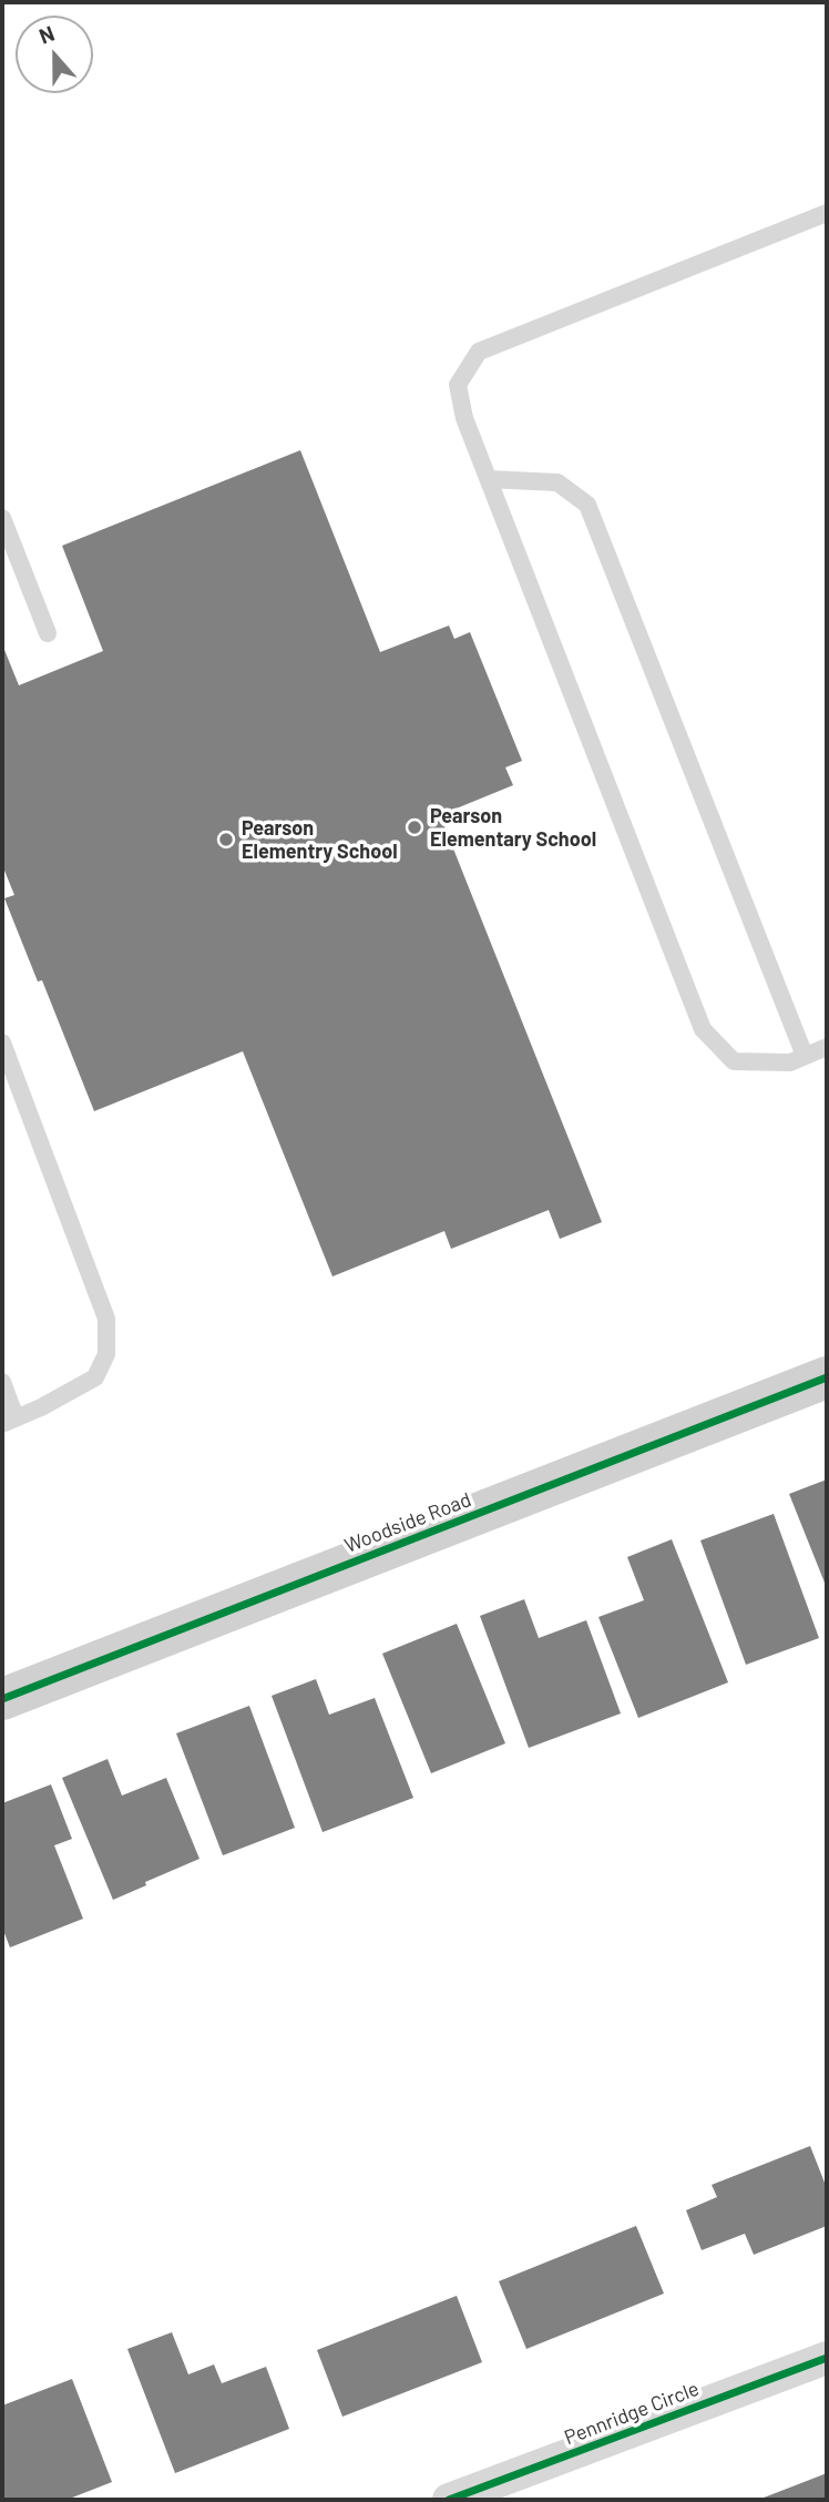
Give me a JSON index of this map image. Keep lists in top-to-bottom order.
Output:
{
  "streets": {
    "street": ["Woodside Road", "Pennridge Circle"]
  },
  "places": ["Pearson Elementary School", "Pearson Elementry School"],
  "north": "top"
}
